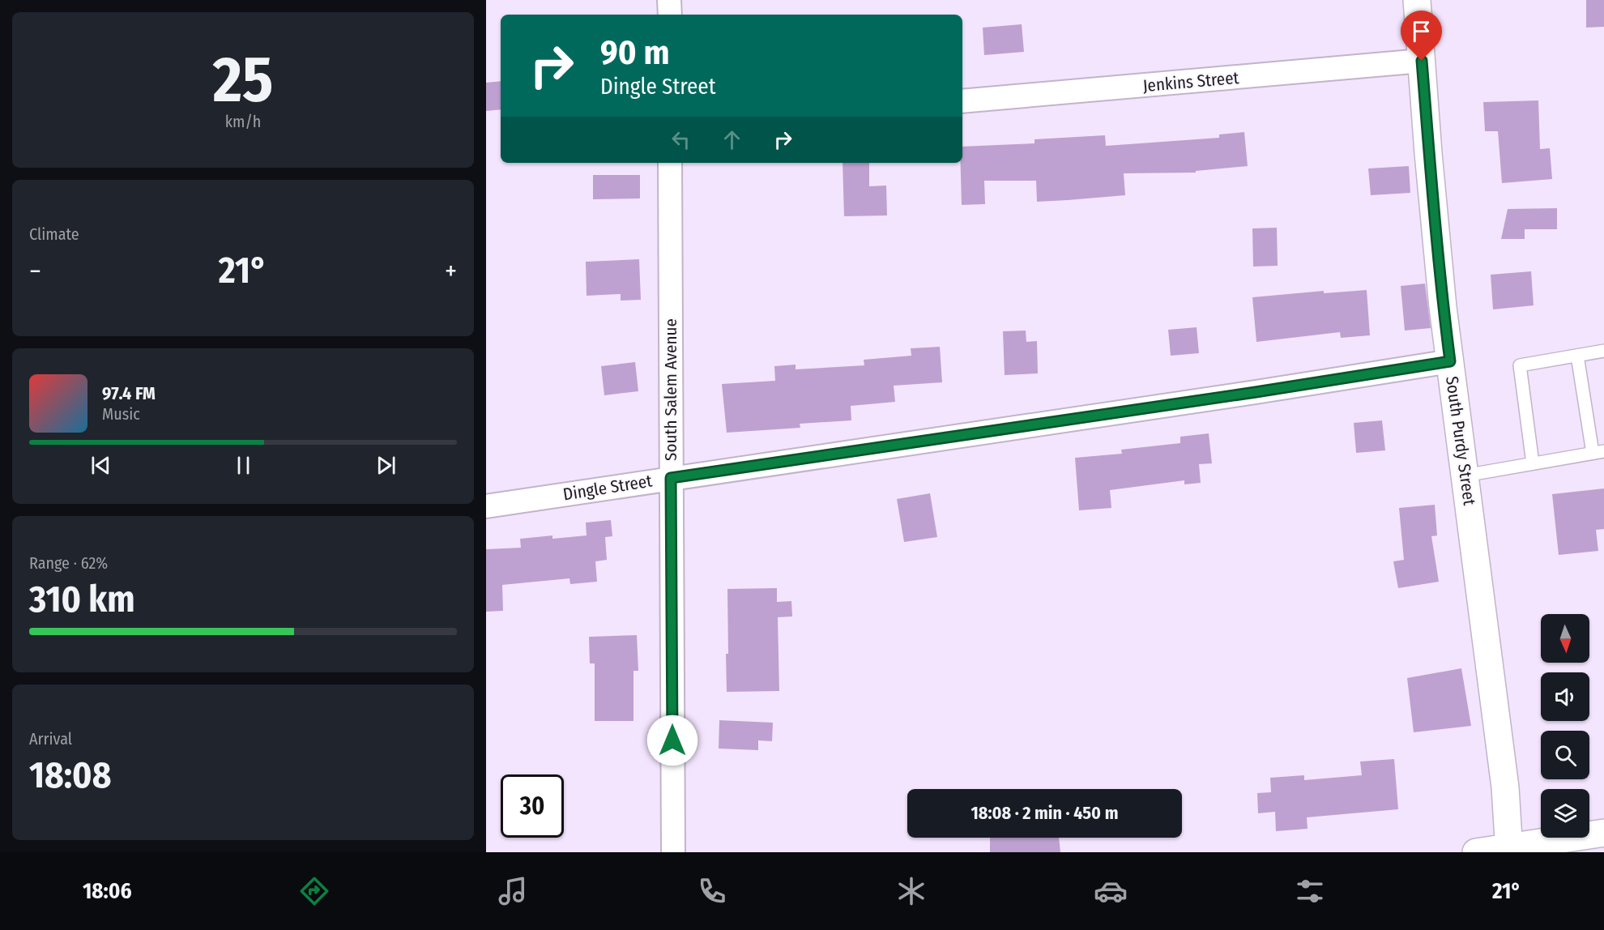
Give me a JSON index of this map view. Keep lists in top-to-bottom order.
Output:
{
  "streets": {
    "street": [
      "Jenkins Street",
      "South Salem Avenue",
      "South Purdy Street",
      "Dingle Street"
    ]
  },
  "crossings": [
    ["Jenkins Street", "South Purdy Street"],
    ["South Salem Avenue", "Dingle Street"],
    ["South Purdy Street", "Dingle Street"]
  ],
  "north": "bottom",
  "page": {
    "tile": [
      ["25", "km/h"],
      "Climate",
      ["Range · 62%", "310 km"],
      ["Arrival", "18:08"]
    ],
    "turn": ["90 m", "Dingle Street"],
    "heat": ["−", "21°", "+"],
    "song": ["97.4 FM", "Music"],
    "limit": "30",
    "trip": "18:08 · 2 min · 450 m",
    "tabs": ["18:06", "21°"]
  }
}
